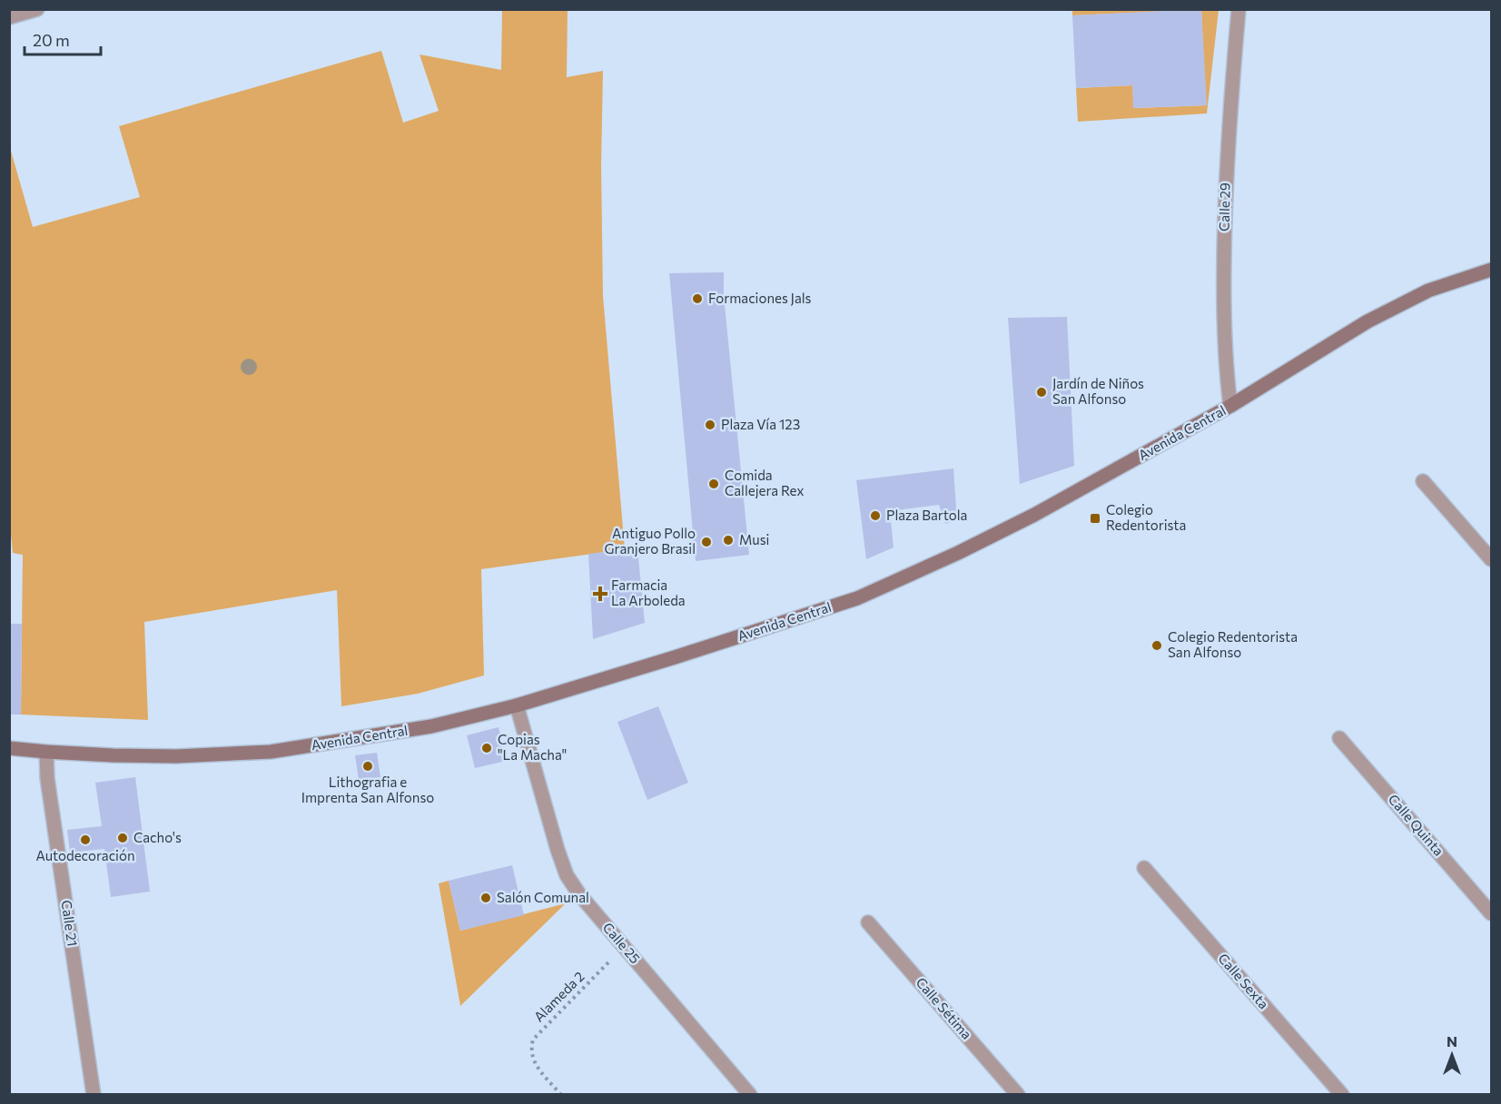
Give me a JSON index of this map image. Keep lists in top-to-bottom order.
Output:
{
  "streets": {
    "main road": ["Avenida Central"],
    "street": [
      "Calle 29",
      "Calle Quinta",
      "Calle 21",
      "Calle 25",
      "Calle Sexta",
      "Calle Sétima"
    ],
    "path": ["Alameda 2"]
  },
  "crossings": [
    ["Calle 29", "Avenida Central"],
    ["Avenida Central", "Calle 21"],
    ["Avenida Central", "Calle 25"],
    ["Calle 25", "Alameda 2"]
  ],
  "places": {
    "other": [
      "Formaciones Jals",
      "Jardín de Niños San Alfonso",
      "Plaza Vía 123",
      "Comida Callejera Rex",
      "Plaza Bartola",
      "Musi",
      "Antiguo Pollo Granjero Brasil",
      "Colegio Redentorista San Alfonso",
      "Copias \"La Macha\"",
      "Lithografia e Imprenta San Alfonso",
      "Cacho's",
      "Autodecoración",
      "Salón Comunal"
    ],
    "transit": ["Colegio Redentorista"],
    "health": ["Farmacia La Arboleda"]
  },
  "scale_bar": "20 m",
  "north": "top"
}
